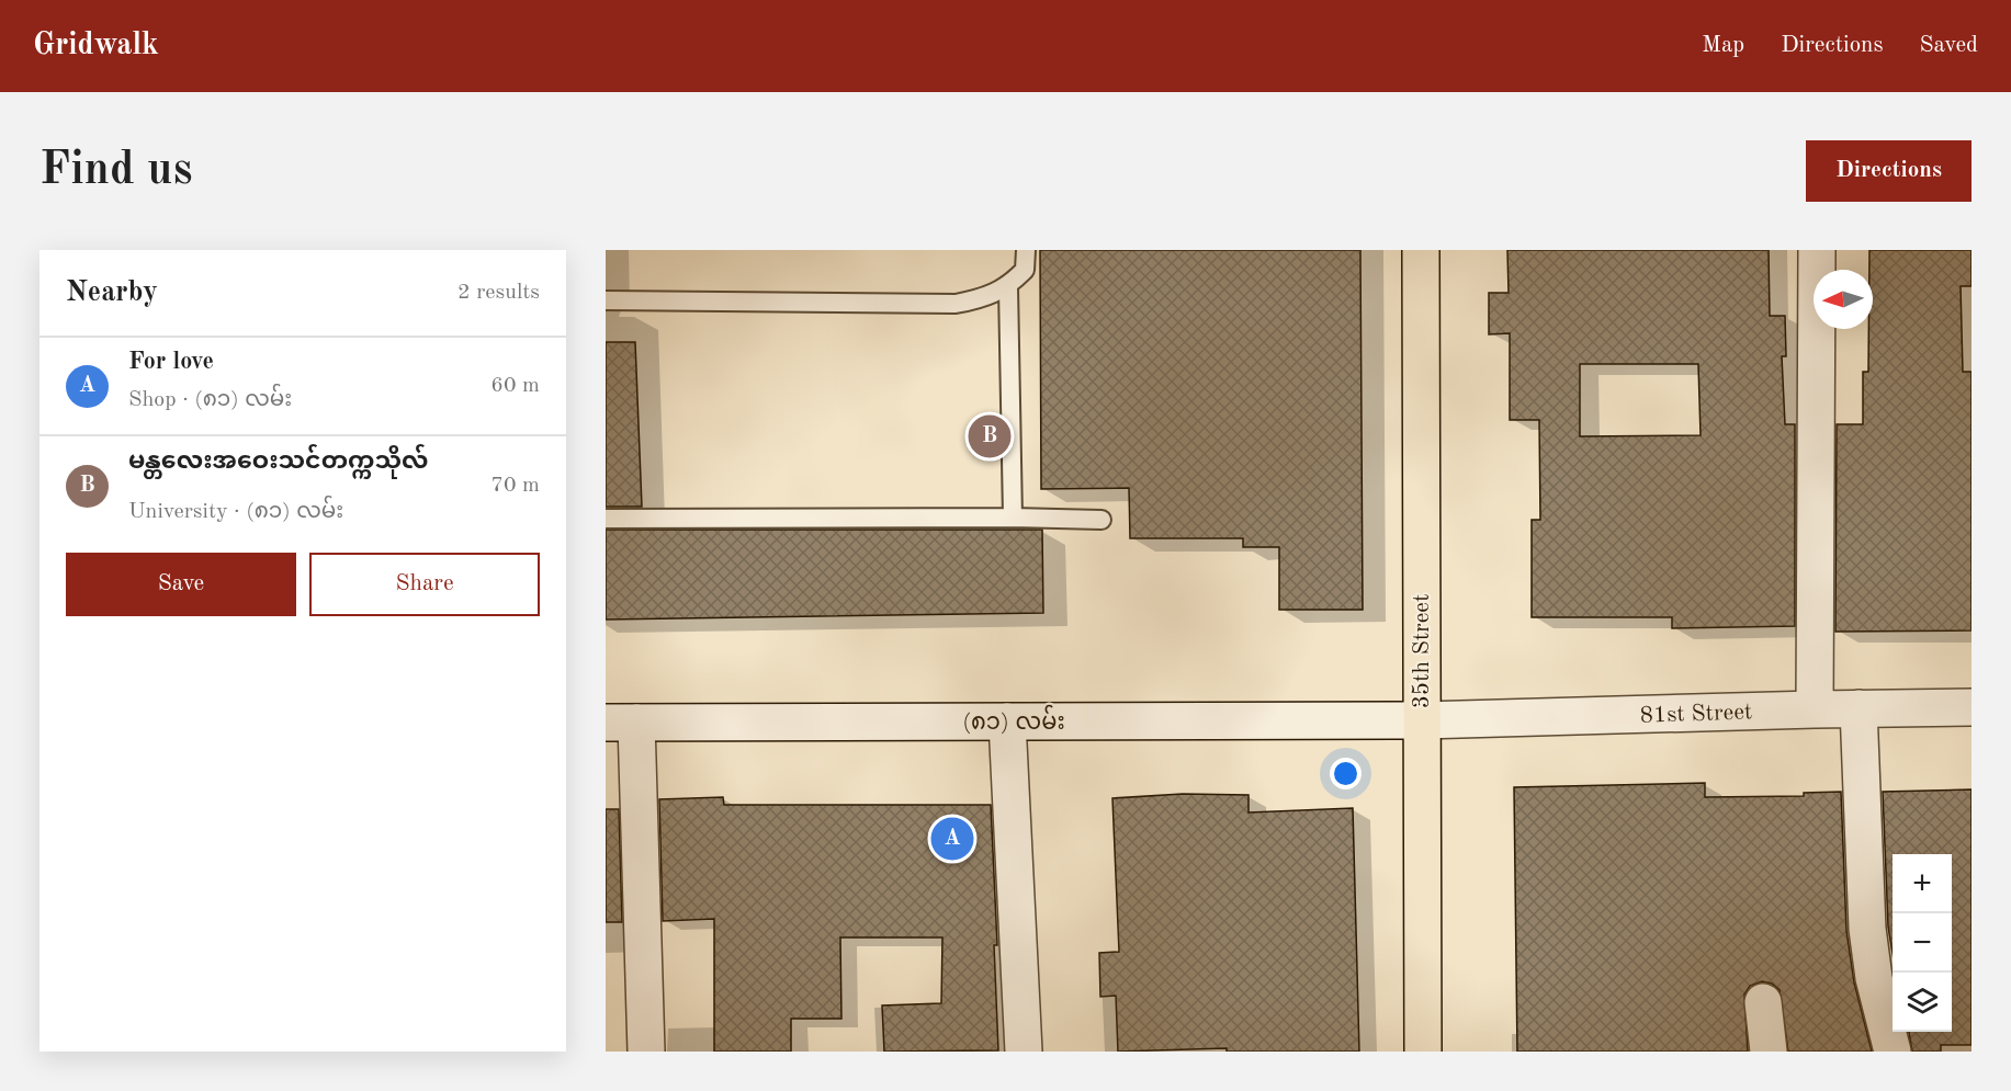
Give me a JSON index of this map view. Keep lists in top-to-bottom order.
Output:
{
  "streets": {
    "main road": ["35th Street"],
    "street": ["81st Street", "(၈၁) လမ်း"]
  },
  "crossings": [
    ["35th Street", "81st Street"],
    ["35th Street", "(၈၁) လမ်း"],
    ["81st Street", "(၈၁) လမ်း"]
  ],
  "north": "left",
  "page": {
    "header": "Gridwalk",
    "nav": ["Map", "Directions", "Saved"],
    "buttons": [
      "Directions",
      ["Save", "Share"]
    ],
    "title": "Find us",
    "heading": ["Nearby", "2 results"],
    "list": [
      {
        "mark": "A",
        "name": "For love",
        "note": "Shop · (၈၁) လမ်း",
        "value": "60 m"
      },
      {
        "mark": "B",
        "name": "မန္တလေးအဝေးသင်တက္ကသိုလ်",
        "note": "University · (၈၁) လမ်း",
        "value": "70 m"
      }
    ],
    "pins": ["B", "A"],
    "map_buttons": ["+", "−"]
  }
}
